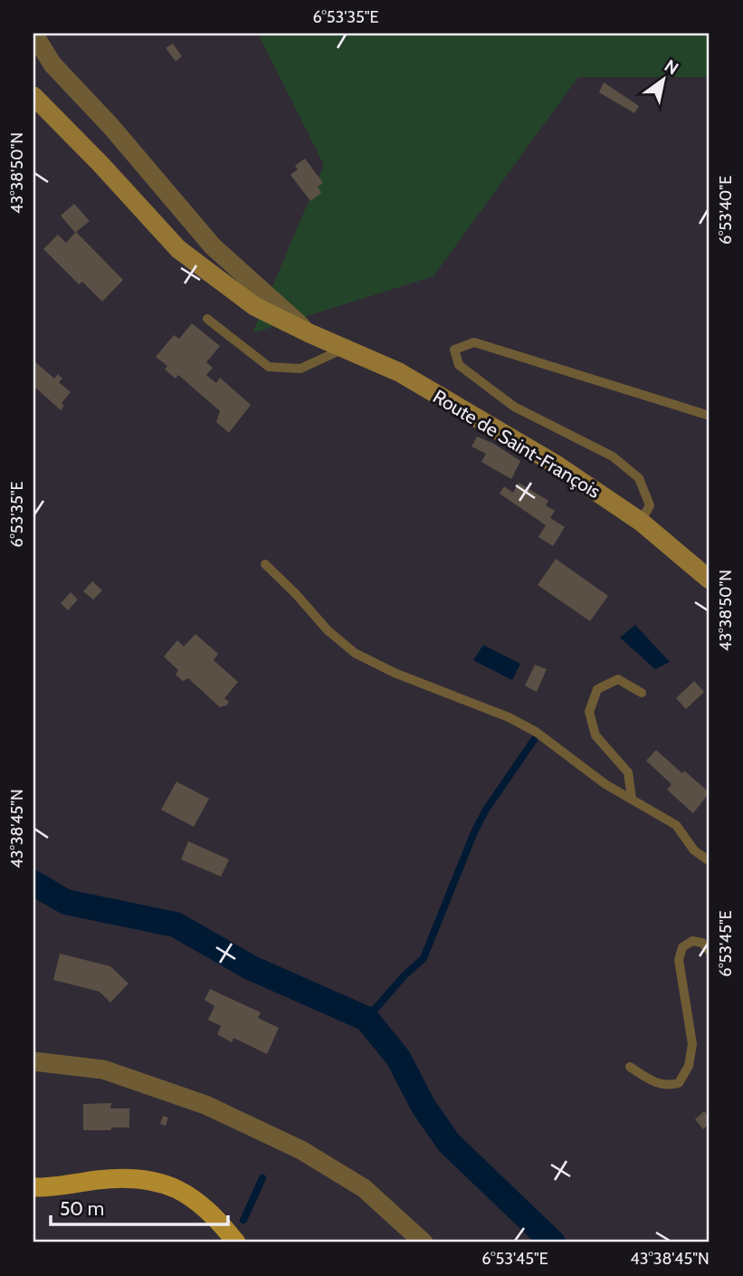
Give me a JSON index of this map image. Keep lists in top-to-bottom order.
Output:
{
  "streets": {
    "main road": ["Route de Saint-François"]
  },
  "scale_bar": "50 m",
  "north": "top right",
  "coordinates": [
    "6°53'35\"E",
    "43°38'50\"N",
    "6°53'40\"E",
    "43°38'45\"N",
    "6°53'45\"E"
  ]
}
